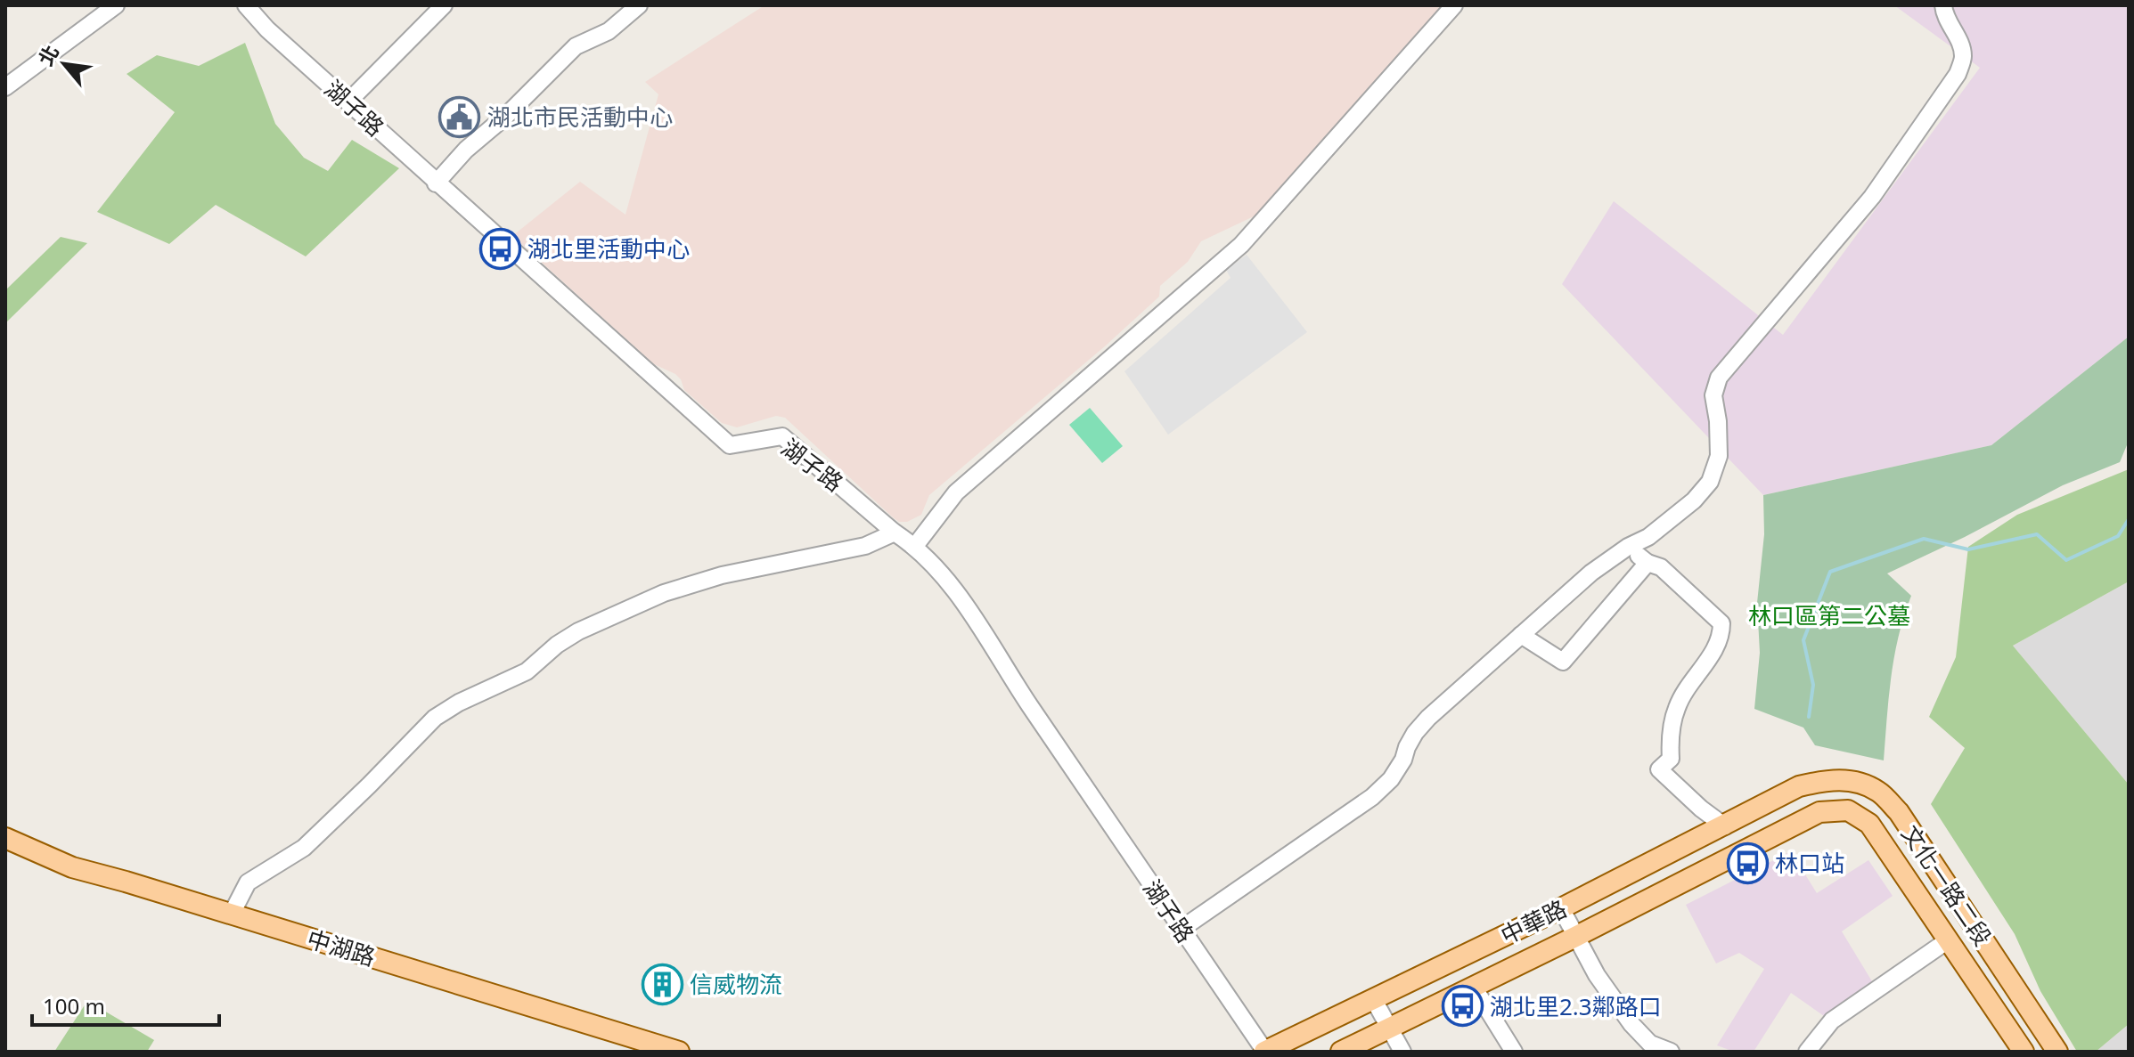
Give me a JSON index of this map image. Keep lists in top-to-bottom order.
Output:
{
  "streets": {
    "main road": ["文化一路二段", "中華路", "中湖路"],
    "street": ["湖子路"]
  },
  "crossings": [
    ["湖子路", "中華路"],
    ["文化一路二段", "中華路"]
  ],
  "parks": ["林口區第二公墓"],
  "places": {
    "public building": ["湖北市民活動中心"],
    "bus stop": ["湖北里活動中心", "林口站", "湖北里2.3鄰路口"],
    "building": ["信威物流"]
  },
  "scale_bar": "100 m",
  "north": "top left"
}
